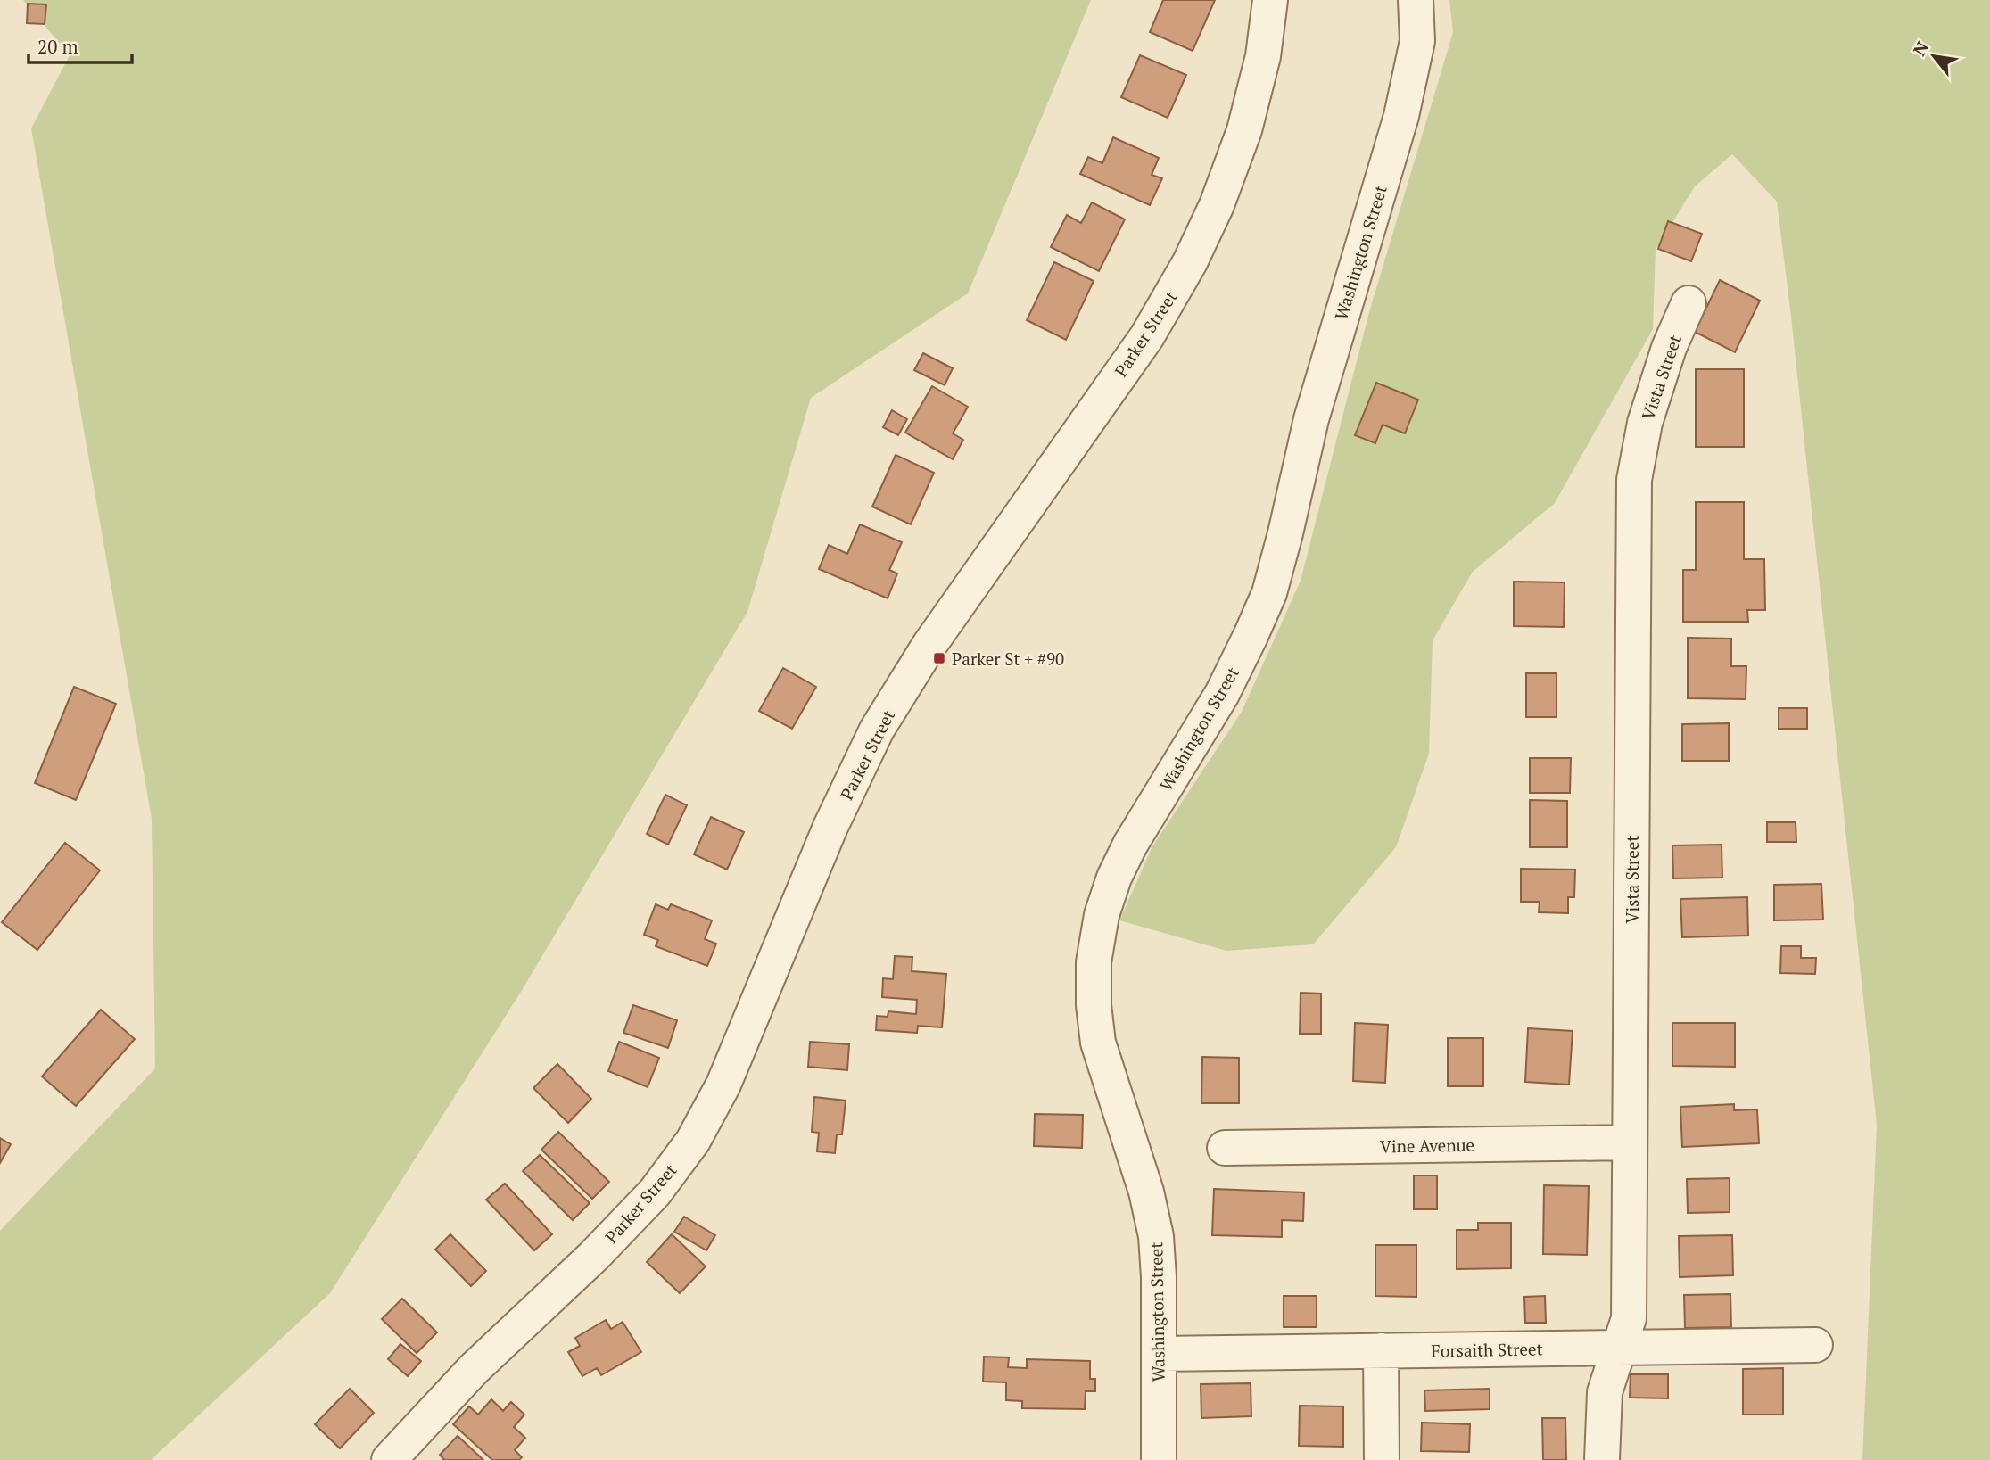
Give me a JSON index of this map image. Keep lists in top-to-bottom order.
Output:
{
  "streets": {
    "street": [
      "Washington Street",
      "Parker Street",
      "Vista Street",
      "Vine Avenue",
      "Forsaith Street"
    ]
  },
  "crossings": [
    ["Washington Street", "Forsaith Street"],
    ["Vista Street", "Vine Avenue"],
    ["Vista Street", "Forsaith Street"]
  ],
  "places": {
    "transit": ["Parker St + #90"]
  },
  "scale_bar": "20 m",
  "north": "top left"
}
